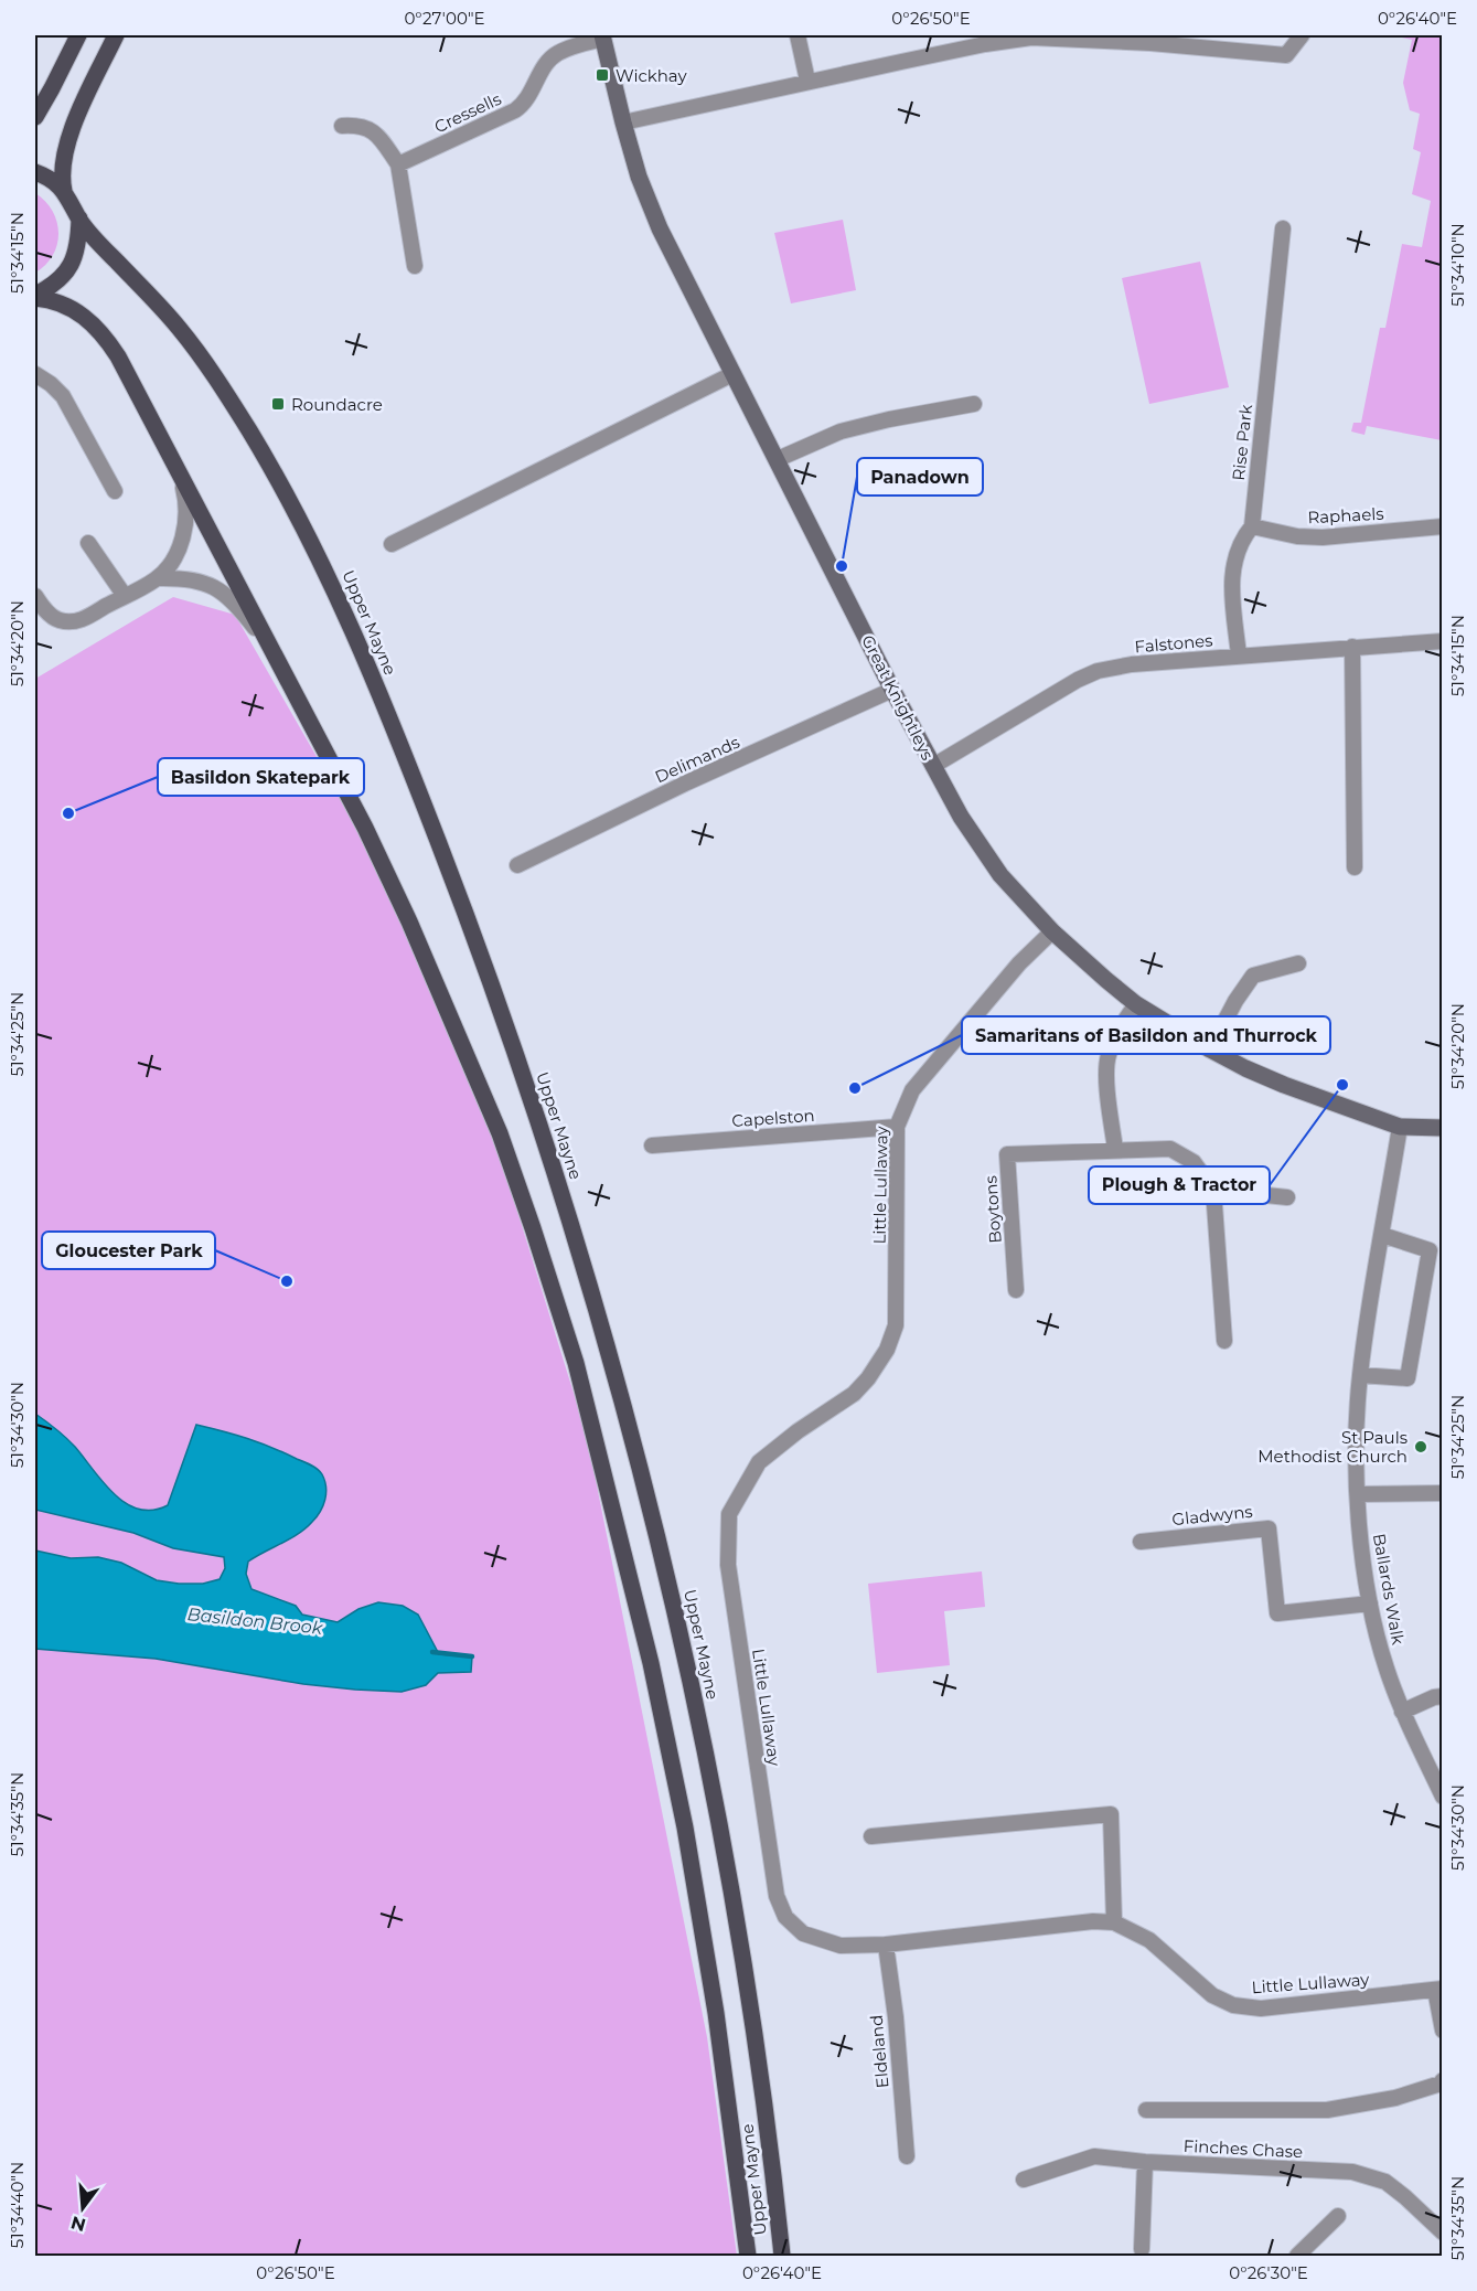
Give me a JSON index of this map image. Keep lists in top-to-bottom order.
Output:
{
  "streets": {
    "main road": ["Upper Mayne"],
    "street": [
      "Cressells",
      "Rise Park",
      "Raphaels",
      "Falstones",
      "Great Knightleys",
      "Delimands",
      "Capelston",
      "Little Lullaway",
      "Boytons",
      "Gladwyns",
      "Ballards Walk",
      "Eldeland",
      "Finches Chase"
    ]
  },
  "crossings": [
    ["Cressells", "Great Knightleys"],
    ["Rise Park", "Raphaels"],
    ["Rise Park", "Falstones"],
    ["Falstones", "Great Knightleys"],
    ["Great Knightleys", "Delimands"],
    ["Great Knightleys", "Little Lullaway"],
    ["Great Knightleys", "Ballards Walk"],
    ["Capelston", "Little Lullaway"],
    ["Little Lullaway", "Eldeland"],
    ["Gladwyns", "Ballards Walk"]
  ],
  "water": ["Basildon Brook"],
  "places": {
    "transit": ["Wickhay", "Roundacre"],
    "other": [
      "Panadown",
      "Basildon Skatepark",
      "Plough & Tractor",
      "Samaritans of Basildon and Thurrock",
      "Gloucester Park",
      "St Pauls Methodist Church"
    ]
  },
  "north": "bottom",
  "coordinates": [
    "0°27'00\"E",
    "0°26'50\"E",
    "0°26'40\"E",
    "51°34'15\"N",
    "51°34'10\"N",
    "51°34'20\"N",
    "51°34'25\"N",
    "51°34'30\"N",
    "51°34'35\"N",
    "51°34'40\"N",
    "0°26'30\"E"
  ]
}
